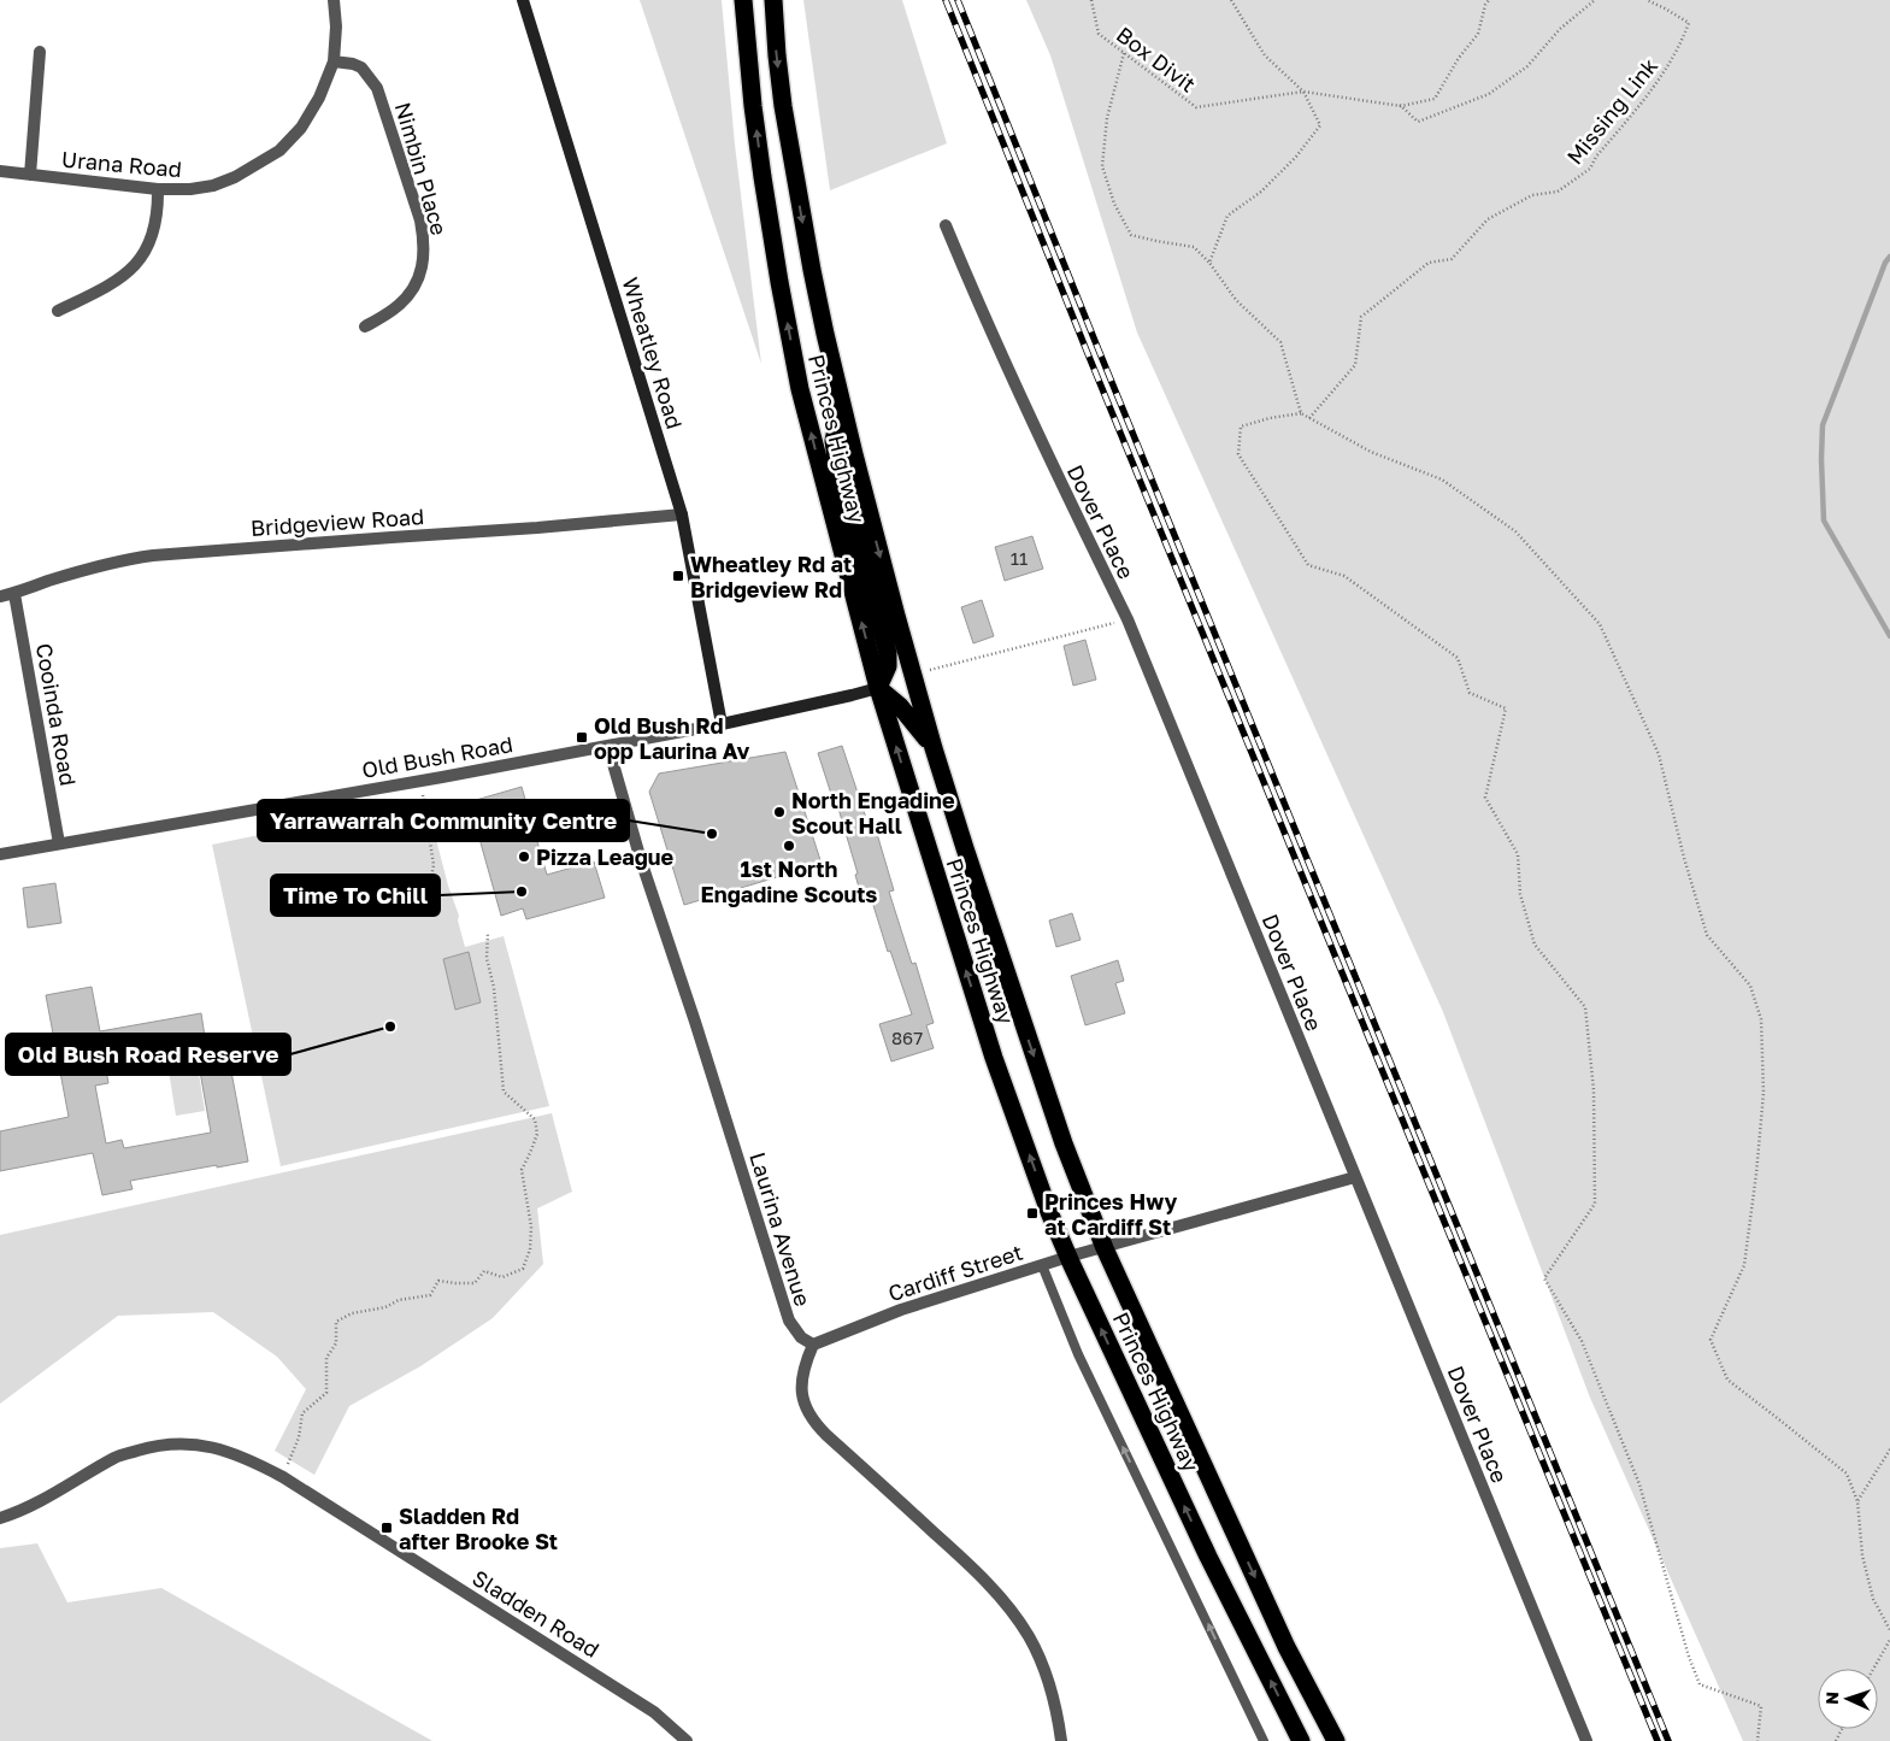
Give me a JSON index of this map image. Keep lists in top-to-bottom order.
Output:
{
  "streets": {
    "highway": ["Princes Highway"],
    "street": [
      "Urana Road",
      "Nimbin Place",
      "Wheatley Road",
      "Bridgeview Road",
      "Dover Place",
      "Cooinda Road",
      "Old Bush Road",
      "Laurina Avenue",
      "Cardiff Street",
      "Sladden Road"
    ],
    "path": ["Box Divit", "Missing Link"]
  },
  "crossings": [
    ["Urana Road", "Nimbin Place"],
    ["Wheatley Road", "Bridgeview Road"],
    ["Wheatley Road", "Old Bush Road"],
    ["Princes Highway", "Old Bush Road"],
    ["Princes Highway", "Cardiff Street"],
    ["Bridgeview Road", "Cooinda Road"],
    ["Dover Place", "Cardiff Street"],
    ["Cooinda Road", "Old Bush Road"],
    ["Old Bush Road", "Laurina Avenue"],
    ["Laurina Avenue", "Cardiff Street"]
  ],
  "places": {
    "transit": [
      "Wheatley Rd at Bridgeview Rd",
      "Old Bush Rd opp Laurina Av",
      "Princes Hwy at Cardiff St",
      "Sladden Rd after Brooke St"
    ],
    "other": [
      "North Engadine Scout Hall",
      "Yarrawarrah Community Centre",
      "1st North Engadine Scouts",
      "Pizza League",
      "Time To Chill",
      "Old Bush Road Reserve"
    ]
  },
  "house_numbers": ["11", "867"],
  "north": "left"
}
